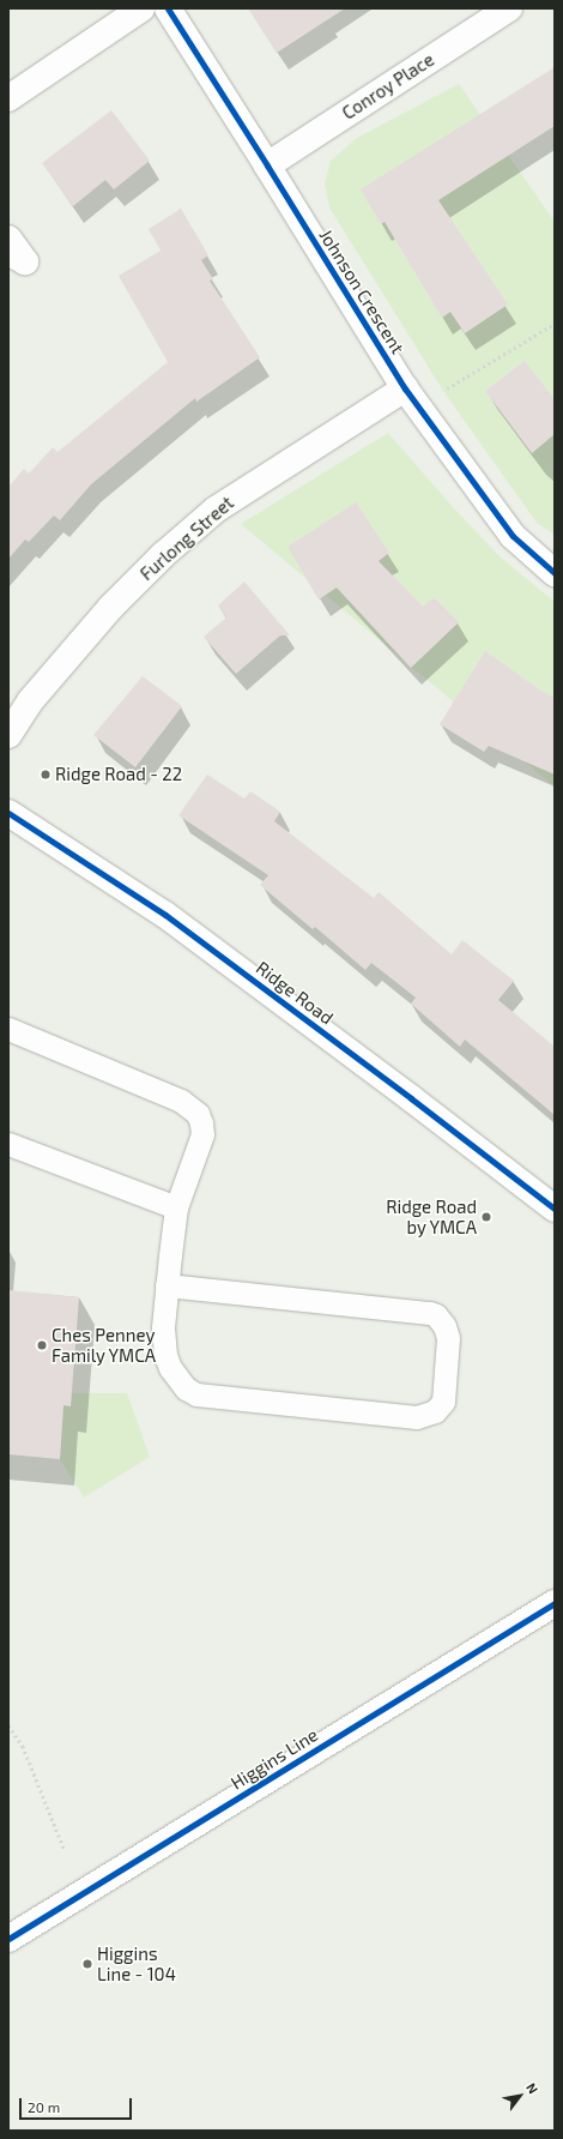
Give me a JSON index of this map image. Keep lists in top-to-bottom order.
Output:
{
  "streets": {
    "street": [
      "Conroy Place",
      "Johnson Crescent",
      "Furlong Street",
      "Ridge Road",
      "Higgins Line"
    ]
  },
  "crossings": [
    ["Conroy Place", "Johnson Crescent"],
    ["Johnson Crescent", "Furlong Street"]
  ],
  "places": [
    "Ridge Road - 22",
    "Ridge Road by YMCA",
    "Ches Penney Family YMCA",
    "Higgins Line - 104"
  ],
  "scale_bar": "20 m",
  "north": "top right"
}
